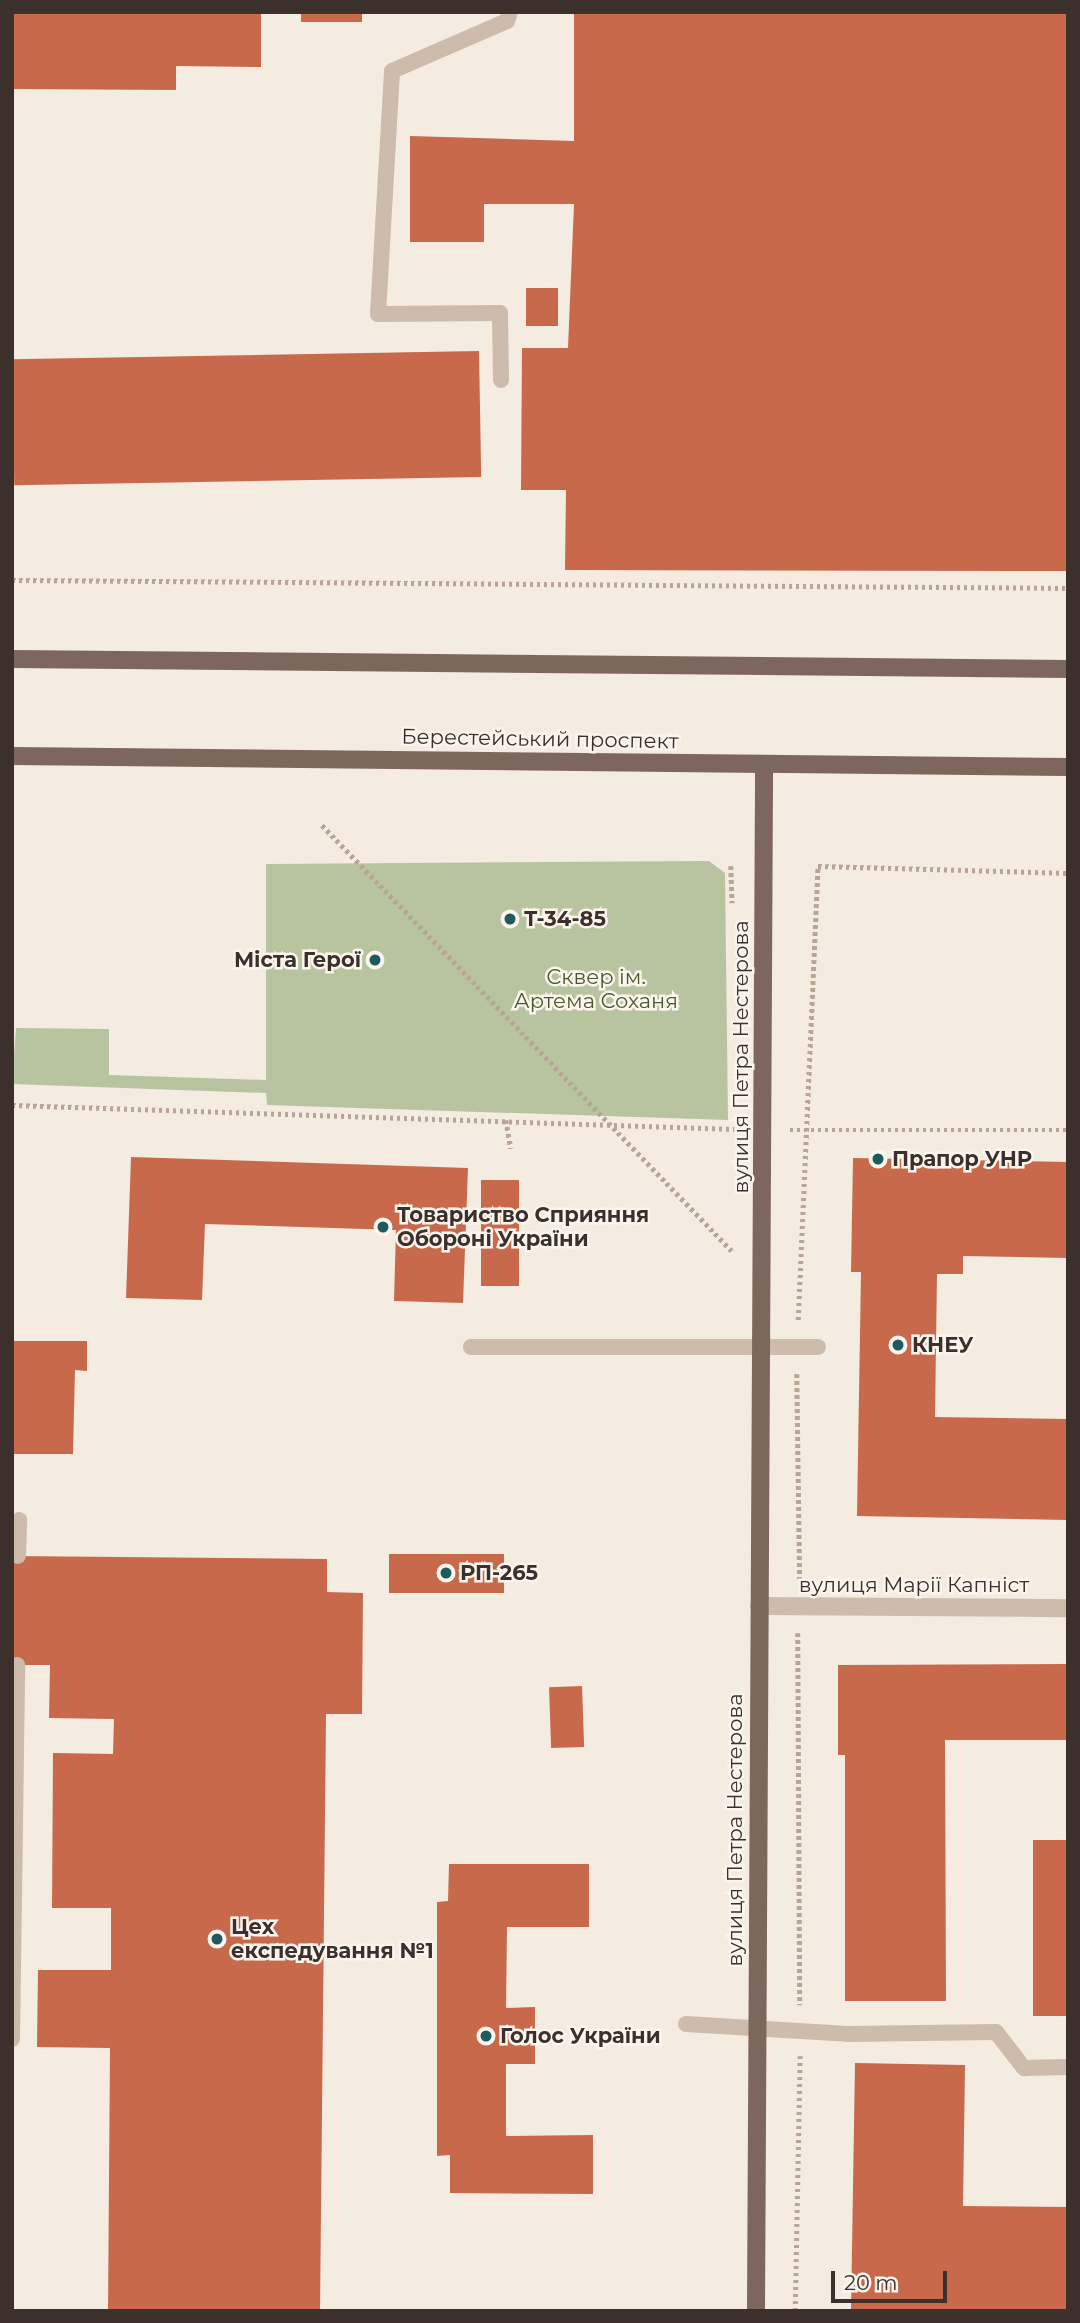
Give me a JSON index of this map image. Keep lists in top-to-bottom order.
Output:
{
  "streets": {
    "main road": ["Берестейський проспект", "вулиця Петра Нестерова"],
    "street": ["вулиця Марії Капніст"]
  },
  "crossings": [
    ["Берестейський проспект", "вулиця Петра Нестерова"],
    ["вулиця Петра Нестерова", "вулиця Марії Капніст"]
  ],
  "parks": ["Сквер ім. Артема Соханя"],
  "places": [
    "Т-34-85",
    "Міста Герої",
    "Прапор УНР",
    "Товариство Сприяння Обороні України",
    "КНЕУ",
    "РП-265",
    "Цех експедування №1",
    "Голос України"
  ],
  "scale_bar": "20 m"
}
